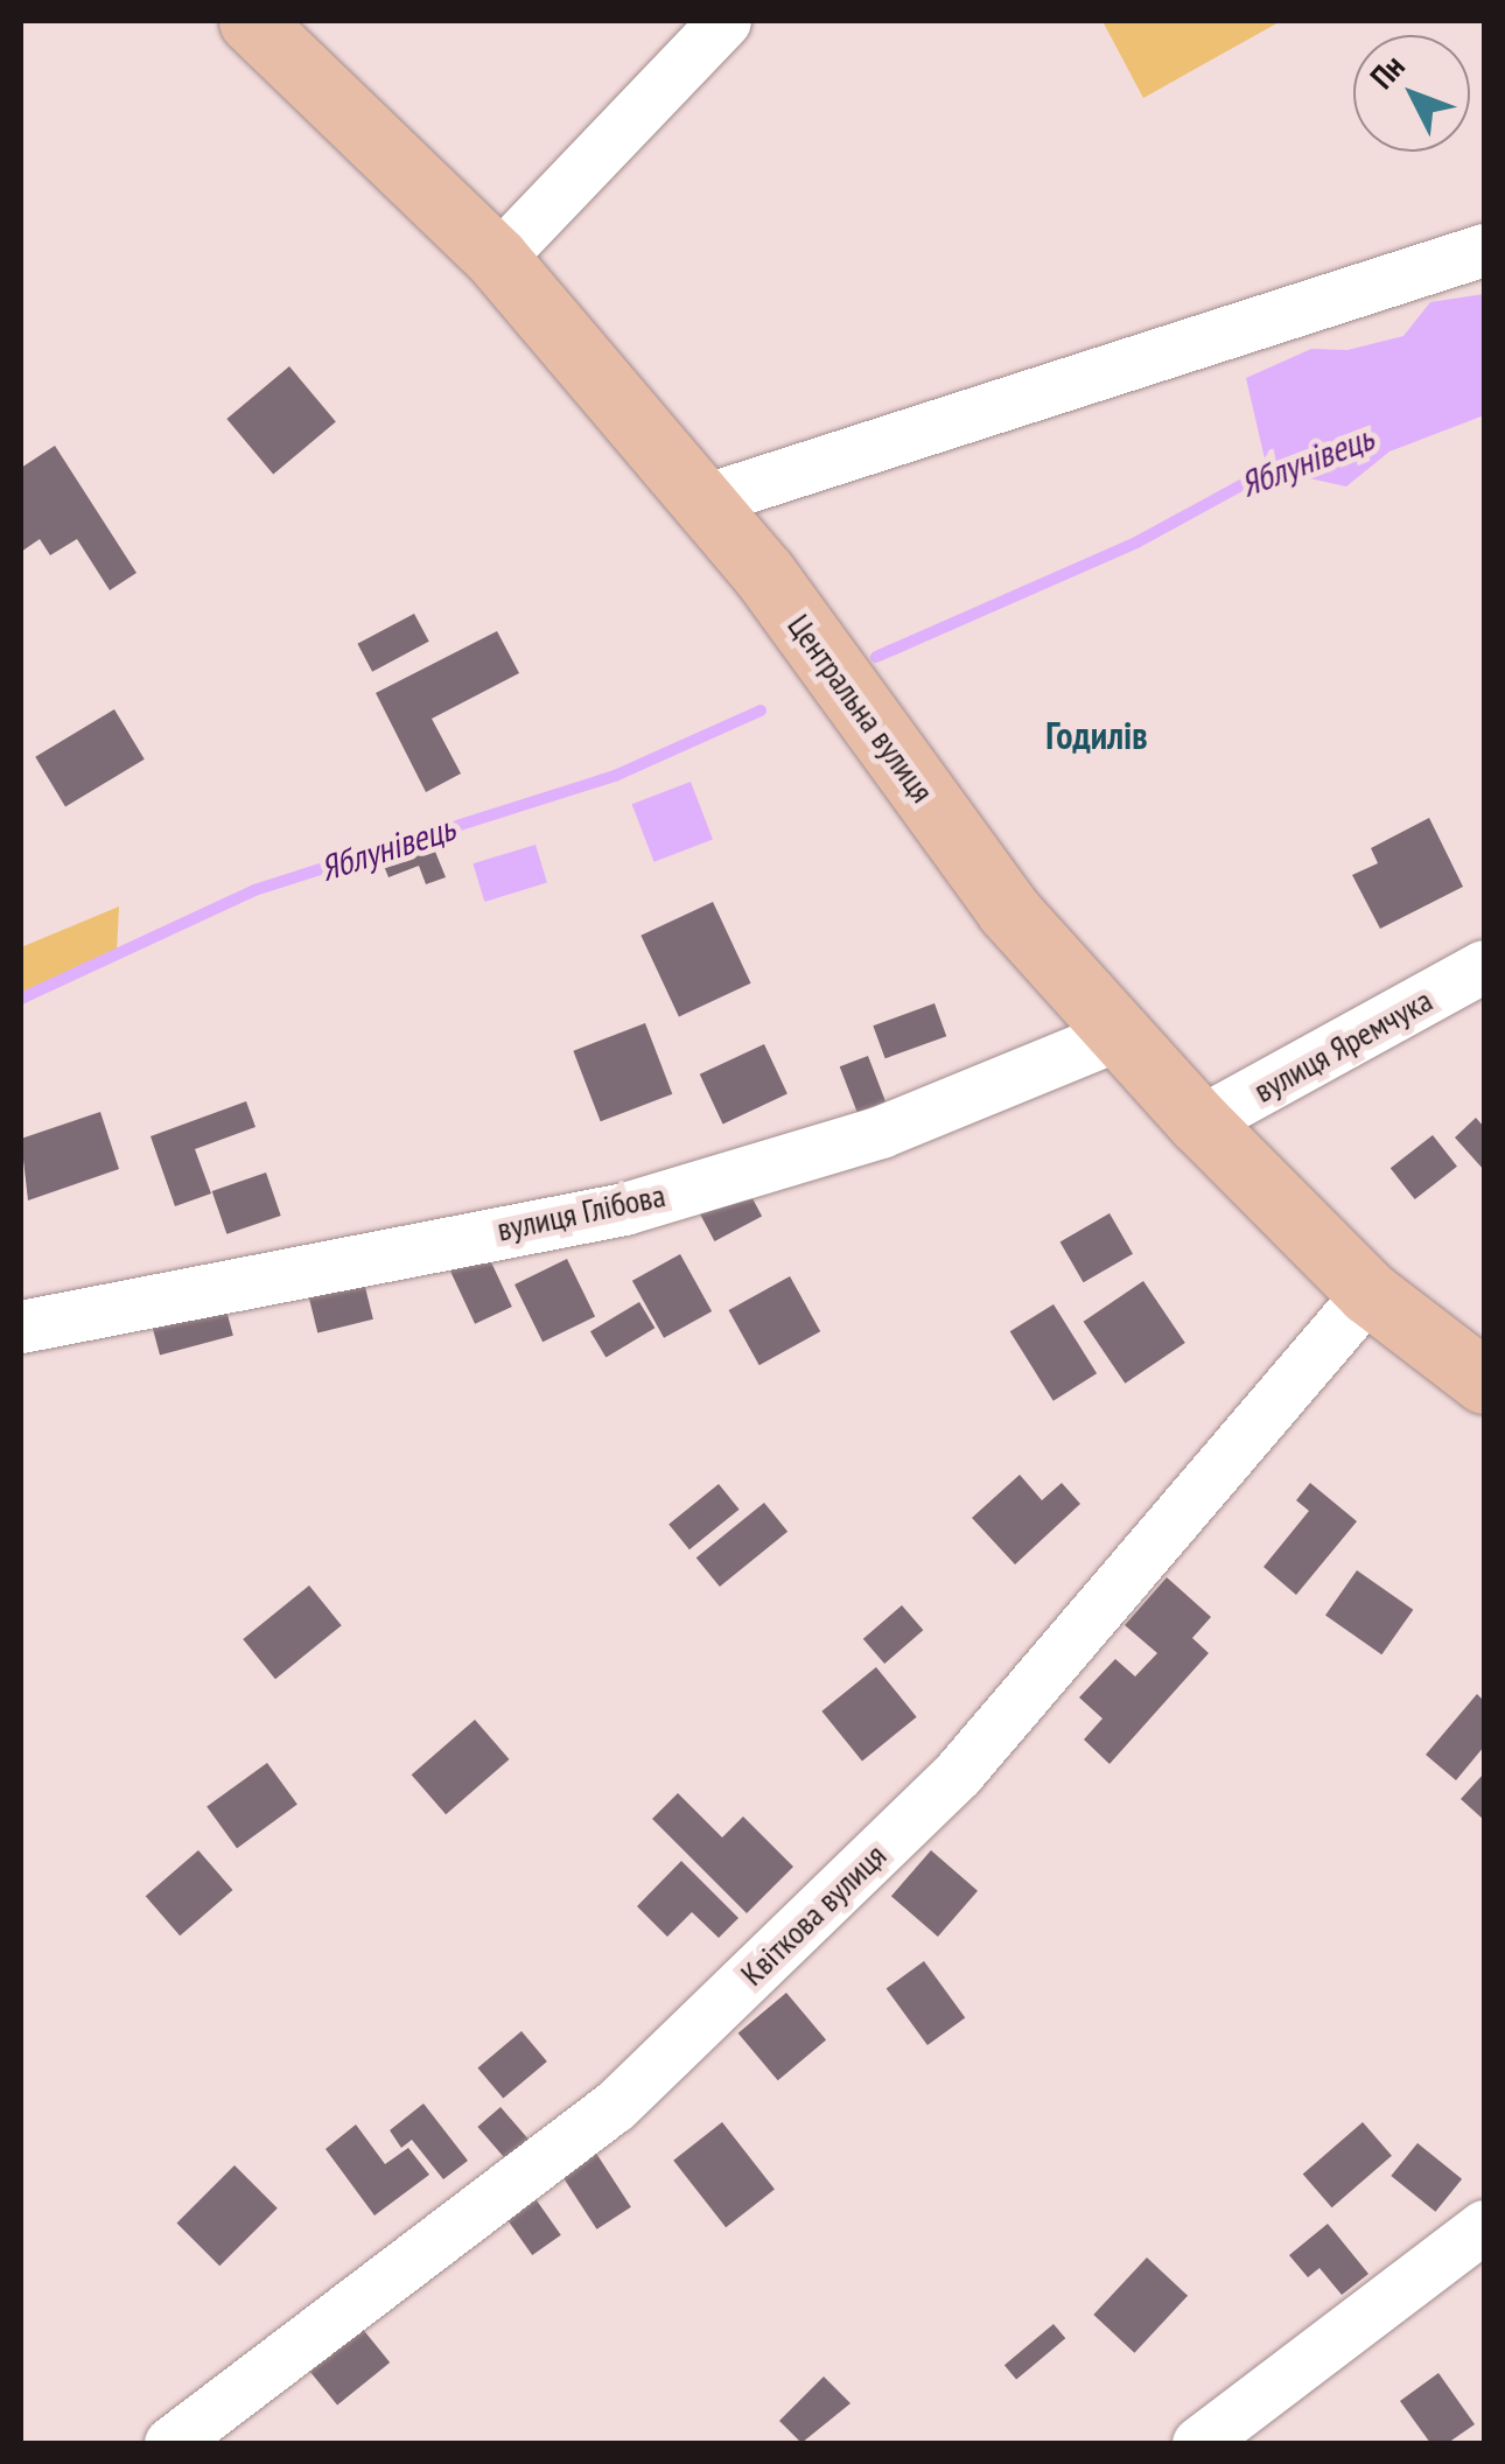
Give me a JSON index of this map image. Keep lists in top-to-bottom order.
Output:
{
  "streets": {
    "main road": ["Центральна вулиця"],
    "street": ["вулиця Яремчука", "вулиця Глібова", "Квіткова вулиця"]
  },
  "crossings": [
    ["Центральна вулиця", "вулиця Яремчука"],
    ["Центральна вулиця", "вулиця Глібова"],
    ["Центральна вулиця", "Квіткова вулиця"]
  ],
  "districts": ["Годилів"],
  "water": ["Яблунівець"],
  "north": "top left"
}
